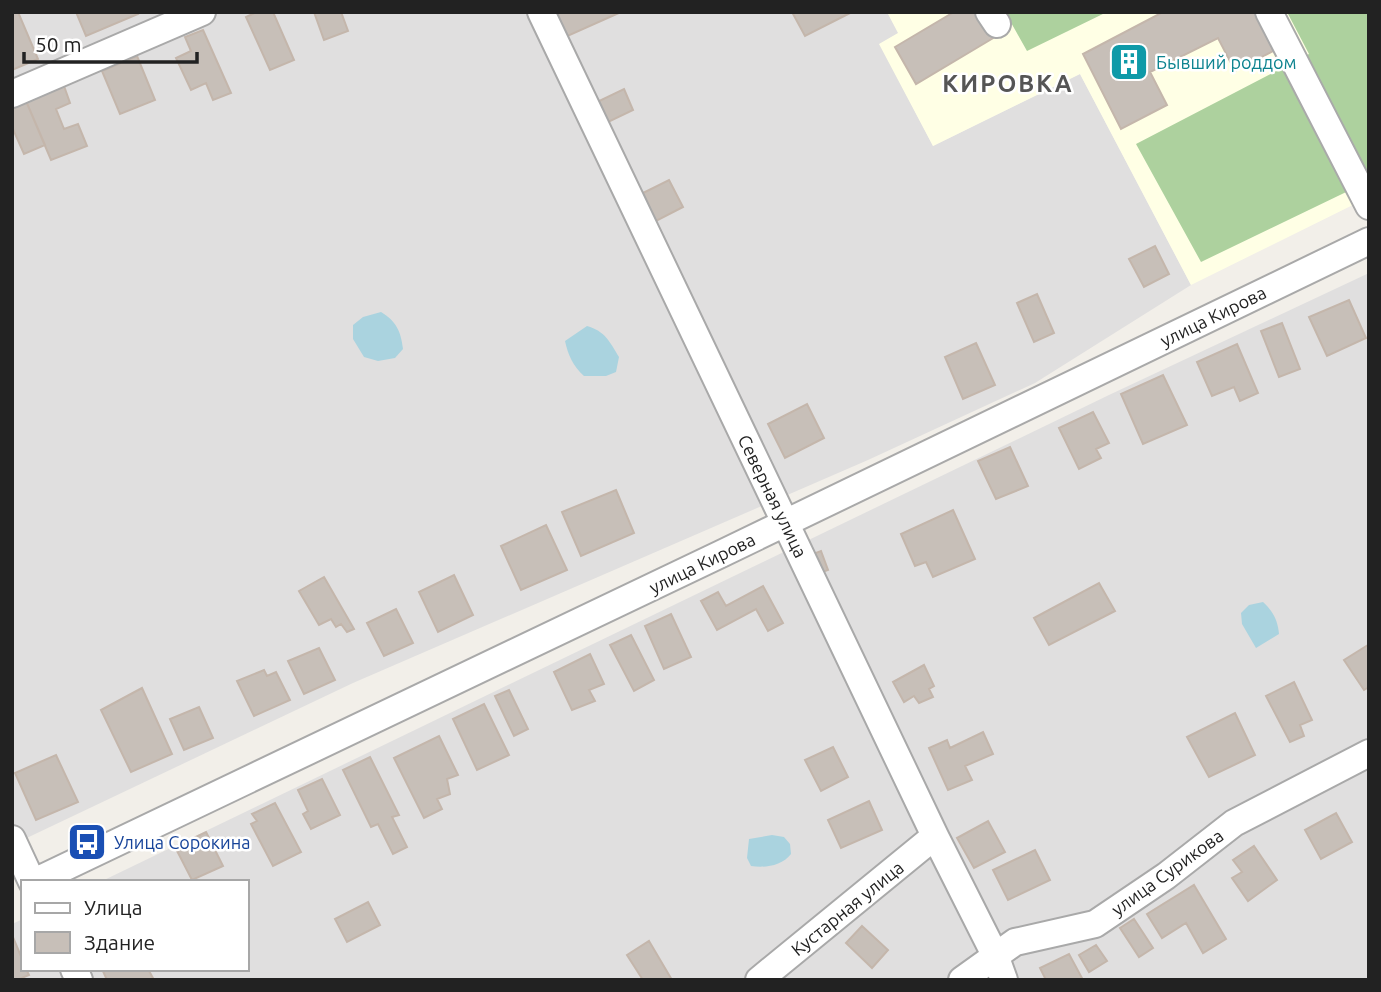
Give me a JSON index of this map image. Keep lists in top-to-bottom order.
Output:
{
  "streets": {
    "street": [
      "улица Кирова",
      "Северная улица",
      "улица Сурикова",
      "Кустарная улица"
    ]
  },
  "crossings": [
    ["улица Кирова", "Северная улица"],
    ["Северная улица", "улица Сурикова"],
    ["Северная улица", "Кустарная улица"]
  ],
  "districts": ["КИРОВКА"],
  "places": {
    "building": ["Бывший роддом"],
    "bus stop": ["Улица Сорокина"]
  },
  "legend": ["Улица", "Здание"],
  "scale_bar": "50 m"
}
